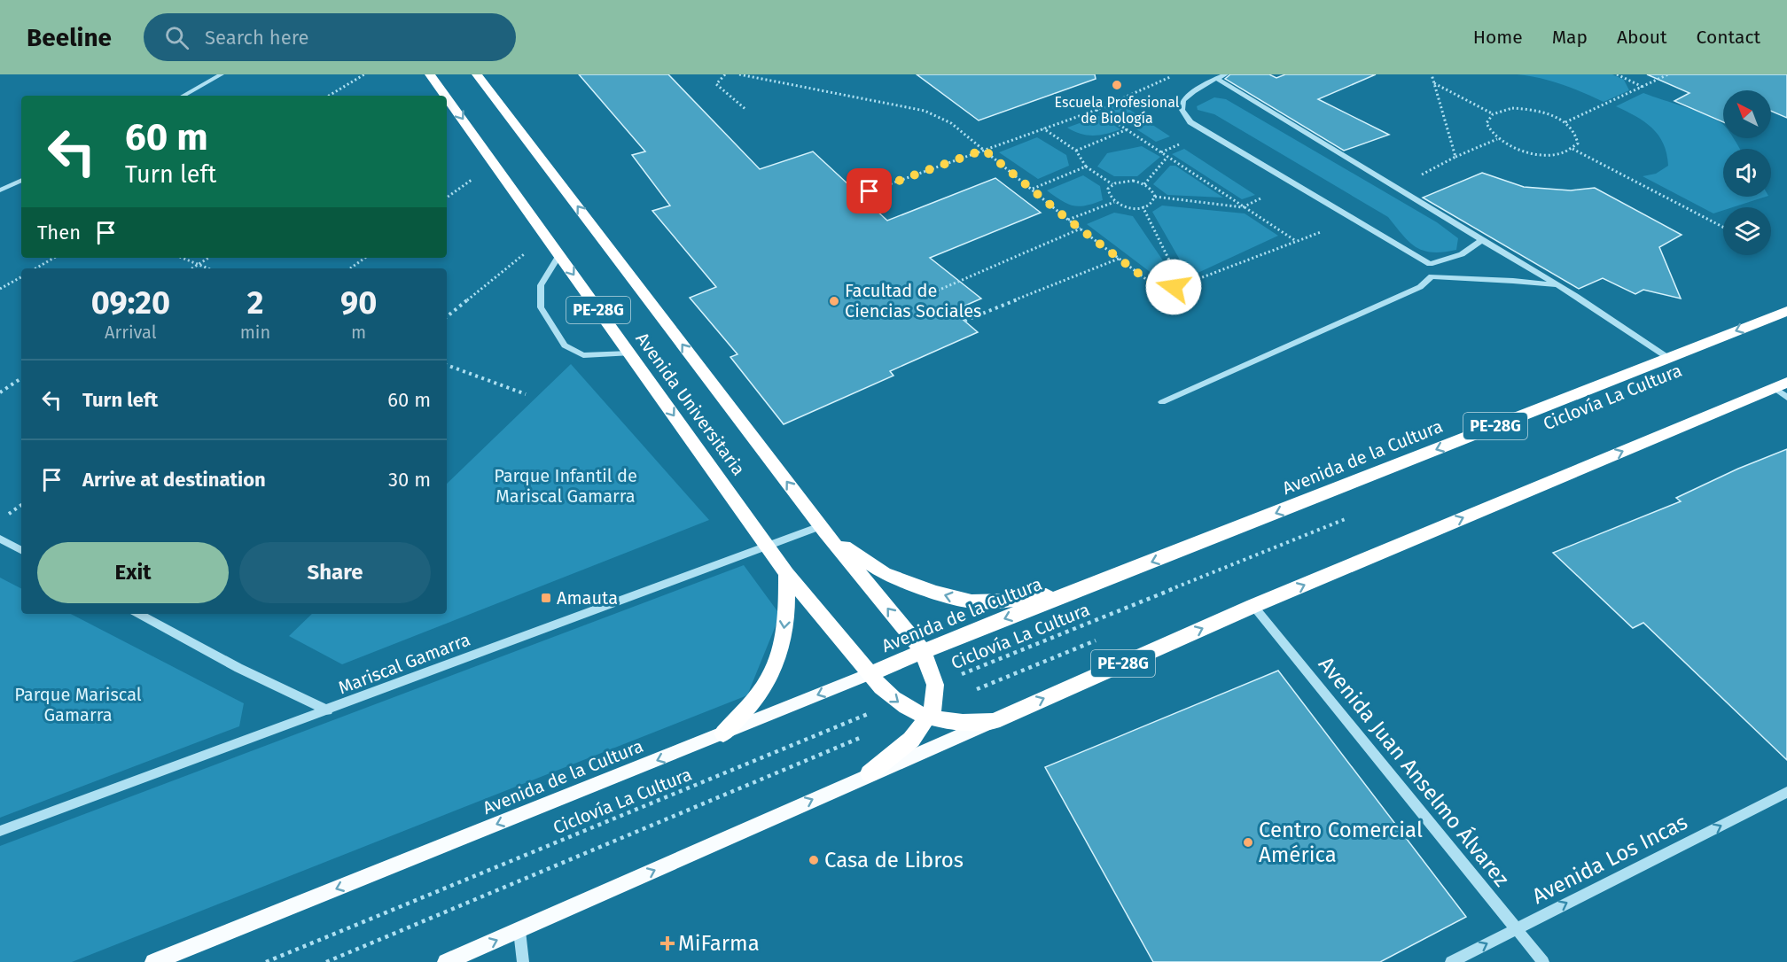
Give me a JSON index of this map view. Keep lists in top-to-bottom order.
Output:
{
  "streets": {
    "highway": ["PE-28G", "Avenida Universitaria", "Avenida de la Cultura"],
    "street": ["Mariscal Gamarra", "Avenida Juan Anselmo Álvarez", "Avenida Los Incas"],
    "path": ["Ciclovía La Cultura"]
  },
  "crossings": [
    ["PE-28G", "Ciclovía La Cultura"],
    ["PE-28G", "Avenida Universitaria"],
    ["PE-28G", "Avenida de la Cultura"],
    ["PE-28G", "Avenida Juan Anselmo Álvarez"],
    ["Ciclovía La Cultura", "Avenida Universitaria"],
    ["Avenida Universitaria", "Avenida de la Cultura"],
    ["Avenida Universitaria", "Mariscal Gamarra"],
    ["Avenida Juan Anselmo Álvarez", "Avenida Los Incas"]
  ],
  "one_way": ["Avenida Los Incas"],
  "parks": ["Parque Infantil de Mariscal Gamarra", "Parque Mariscal Gamarra"],
  "places": {
    "other": [
      "Escuela Profesional de Biología",
      "Facultad de Ciencias Sociales",
      "Centro Comercial América",
      "Casa de Libros"
    ],
    "transit": ["Amauta"],
    "health": ["MiFarma"]
  },
  "north": "top left",
  "page": {
    "header": "Beeline",
    "search": "Search here",
    "nav": [
      "Home",
      "Map",
      "About",
      "Contact"
    ],
    "turn": ["60 m", "Turn left"],
    "then": "Then",
    "eta": [
      "09:20",
      "Arrival",
      "2",
      "min",
      "90",
      "m"
    ],
    "list": [
      {
        "name": "Turn left",
        "value": "60 m"
      },
      {
        "name": "Arrive at destination",
        "value": "30 m"
      }
    ],
    "buttons": ["Exit", "Share"]
  }
}
